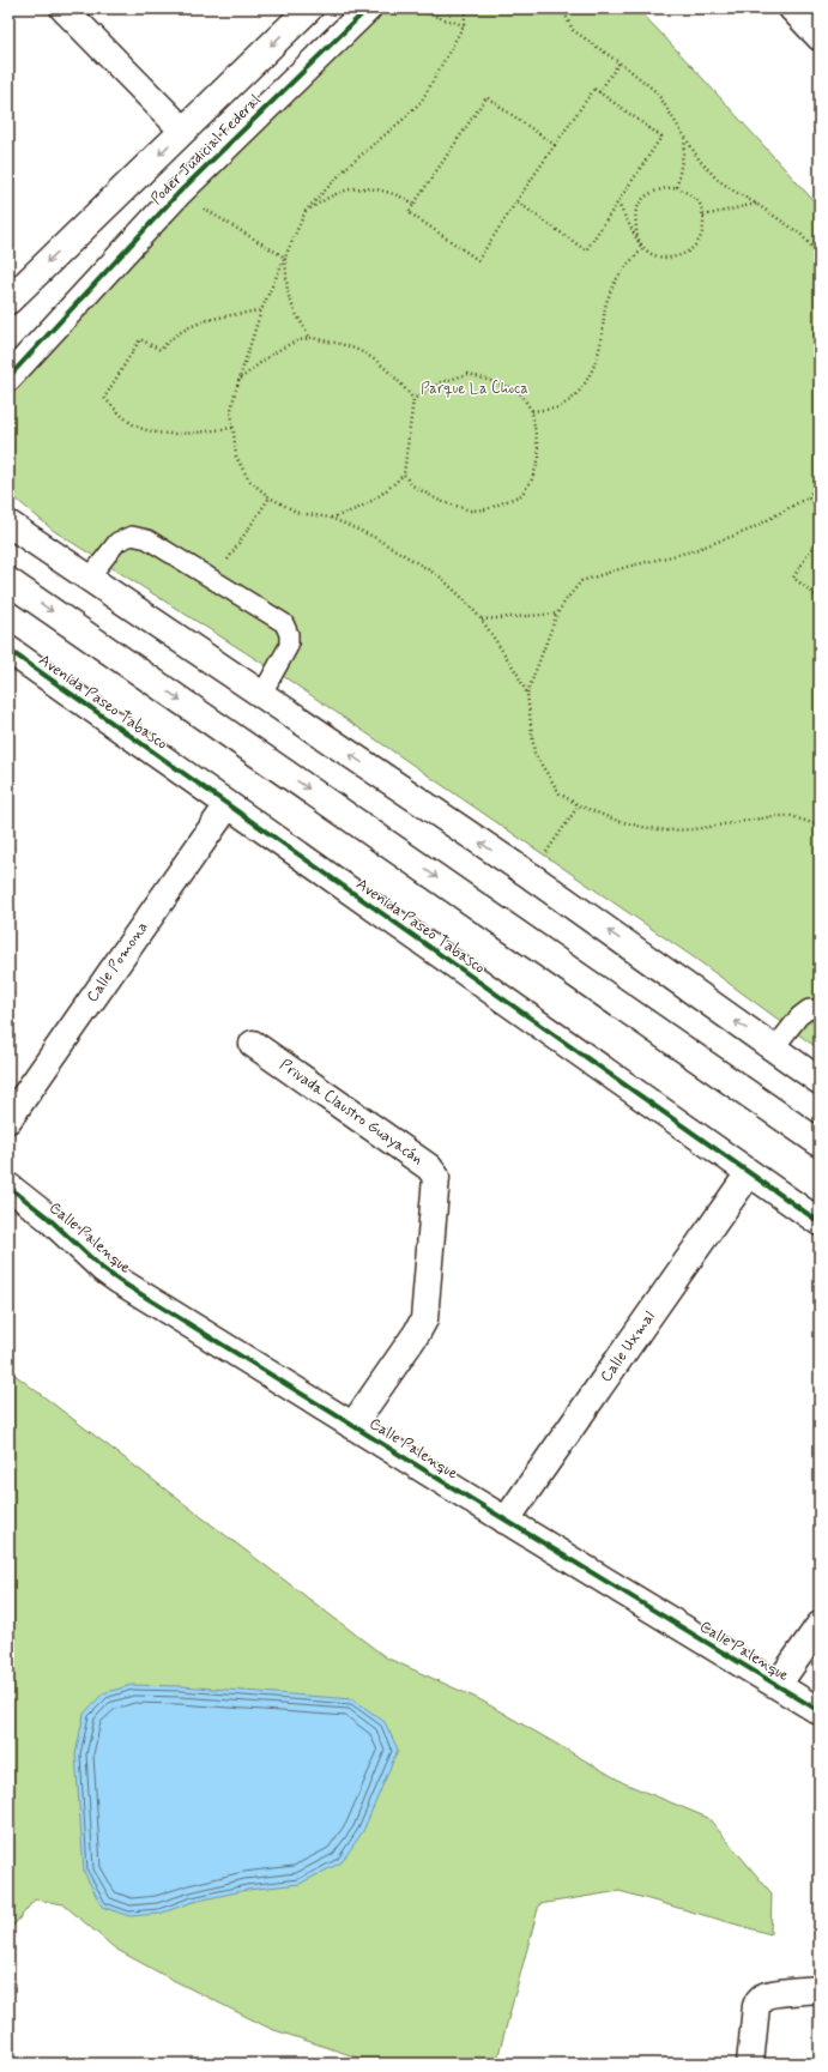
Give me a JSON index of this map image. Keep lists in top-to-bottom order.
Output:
{
  "streets": {
    "street": [
      "Poder Judicial Federal",
      "Avenida Paseo Tabasco",
      "Calle Pomona",
      "Privada Claustro Guayacán",
      "Calle Palenque",
      "Calle Uxmal"
    ]
  },
  "crossings": [
    ["Avenida Paseo Tabasco", "Calle Pomona"],
    ["Avenida Paseo Tabasco", "Calle Uxmal"],
    ["Privada Claustro Guayacán", "Calle Palenque"],
    ["Calle Palenque", "Calle Uxmal"]
  ],
  "parks": ["Parque La Choca"]
}
